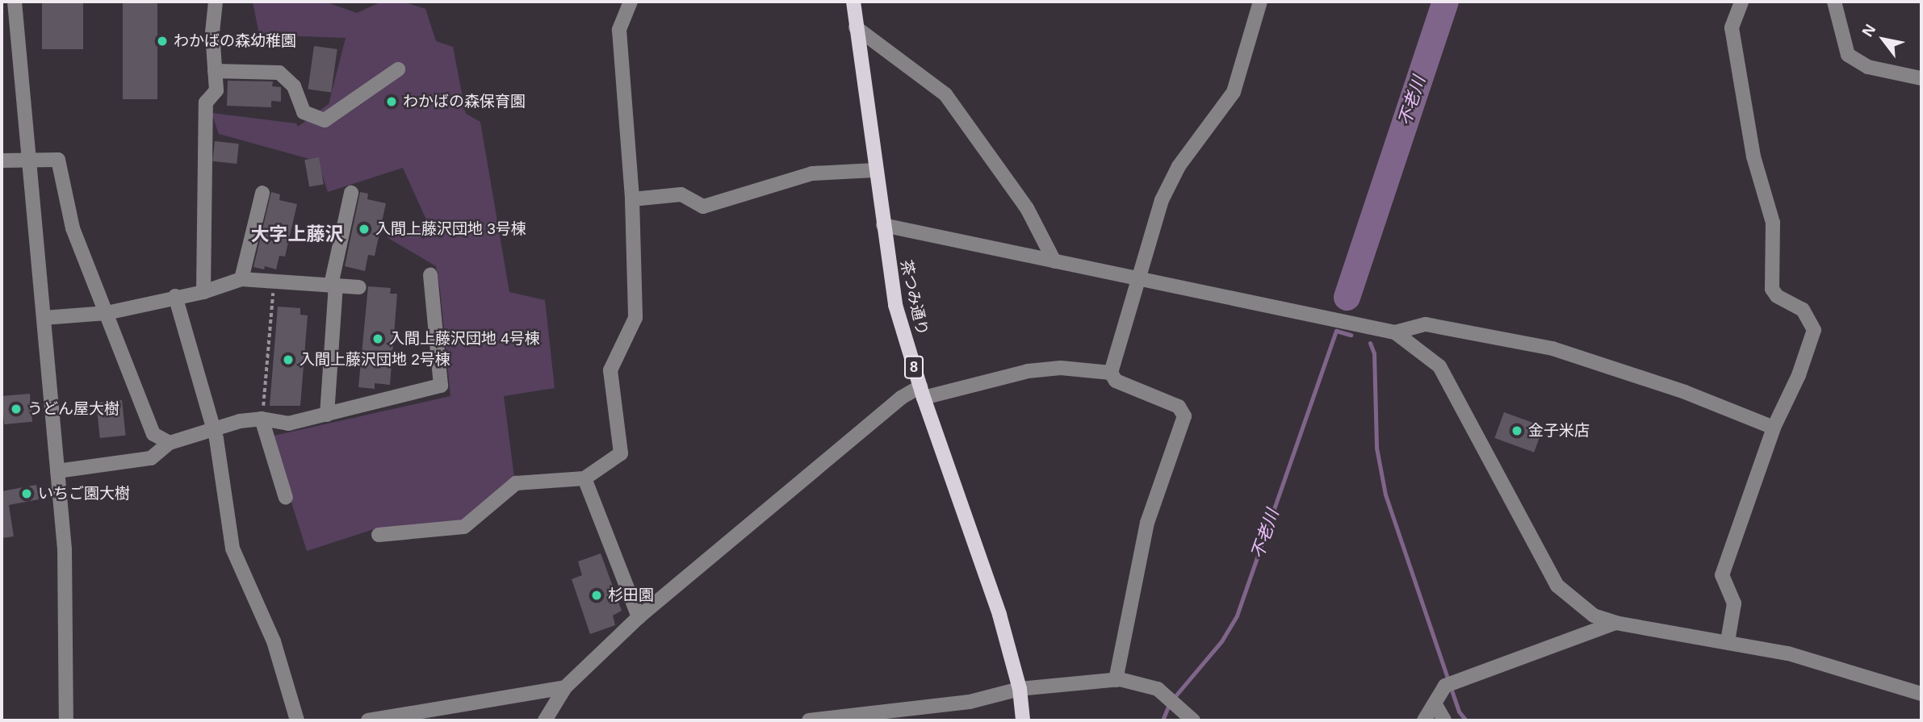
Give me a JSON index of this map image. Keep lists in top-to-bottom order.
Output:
{
  "streets": {
    "main road": ["茶つみ通り", "8"]
  },
  "districts": ["大字上藤沢"],
  "water": ["不老川"],
  "places": [
    "わかばの森幼稚園",
    "わかばの森保育園",
    "入間上藤沢団地 3号棟",
    "入間上藤沢団地 4号棟",
    "入間上藤沢団地 2号棟",
    "うどん屋大樹",
    "金子米店",
    "いちご園大樹",
    "杉田園"
  ],
  "north": "top left"
}
